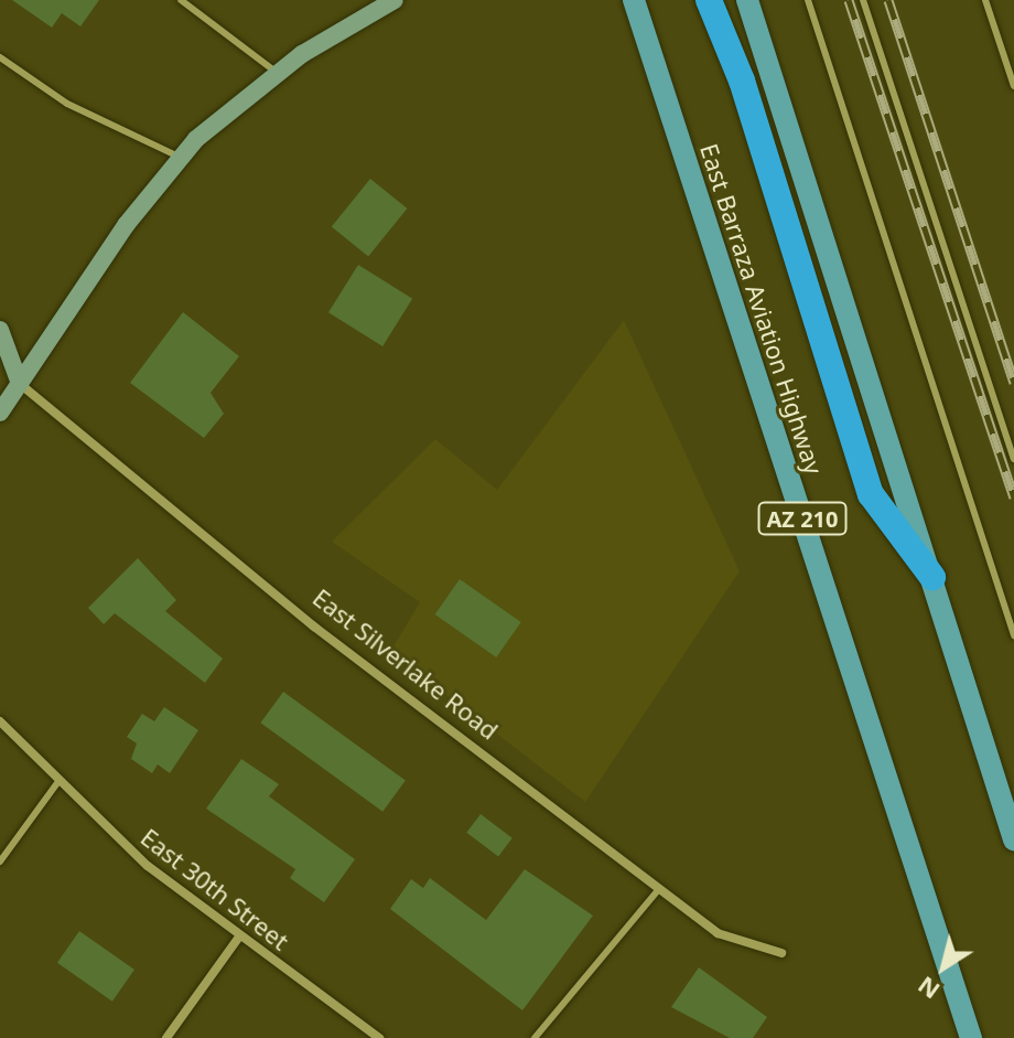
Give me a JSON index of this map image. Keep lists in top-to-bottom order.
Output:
{
  "streets": {
    "main road": ["East Barraza Aviation Highway", "AZ 210"],
    "street": ["East Silverlake Road", "East 30th Street"]
  },
  "north": "bottom left"
}
